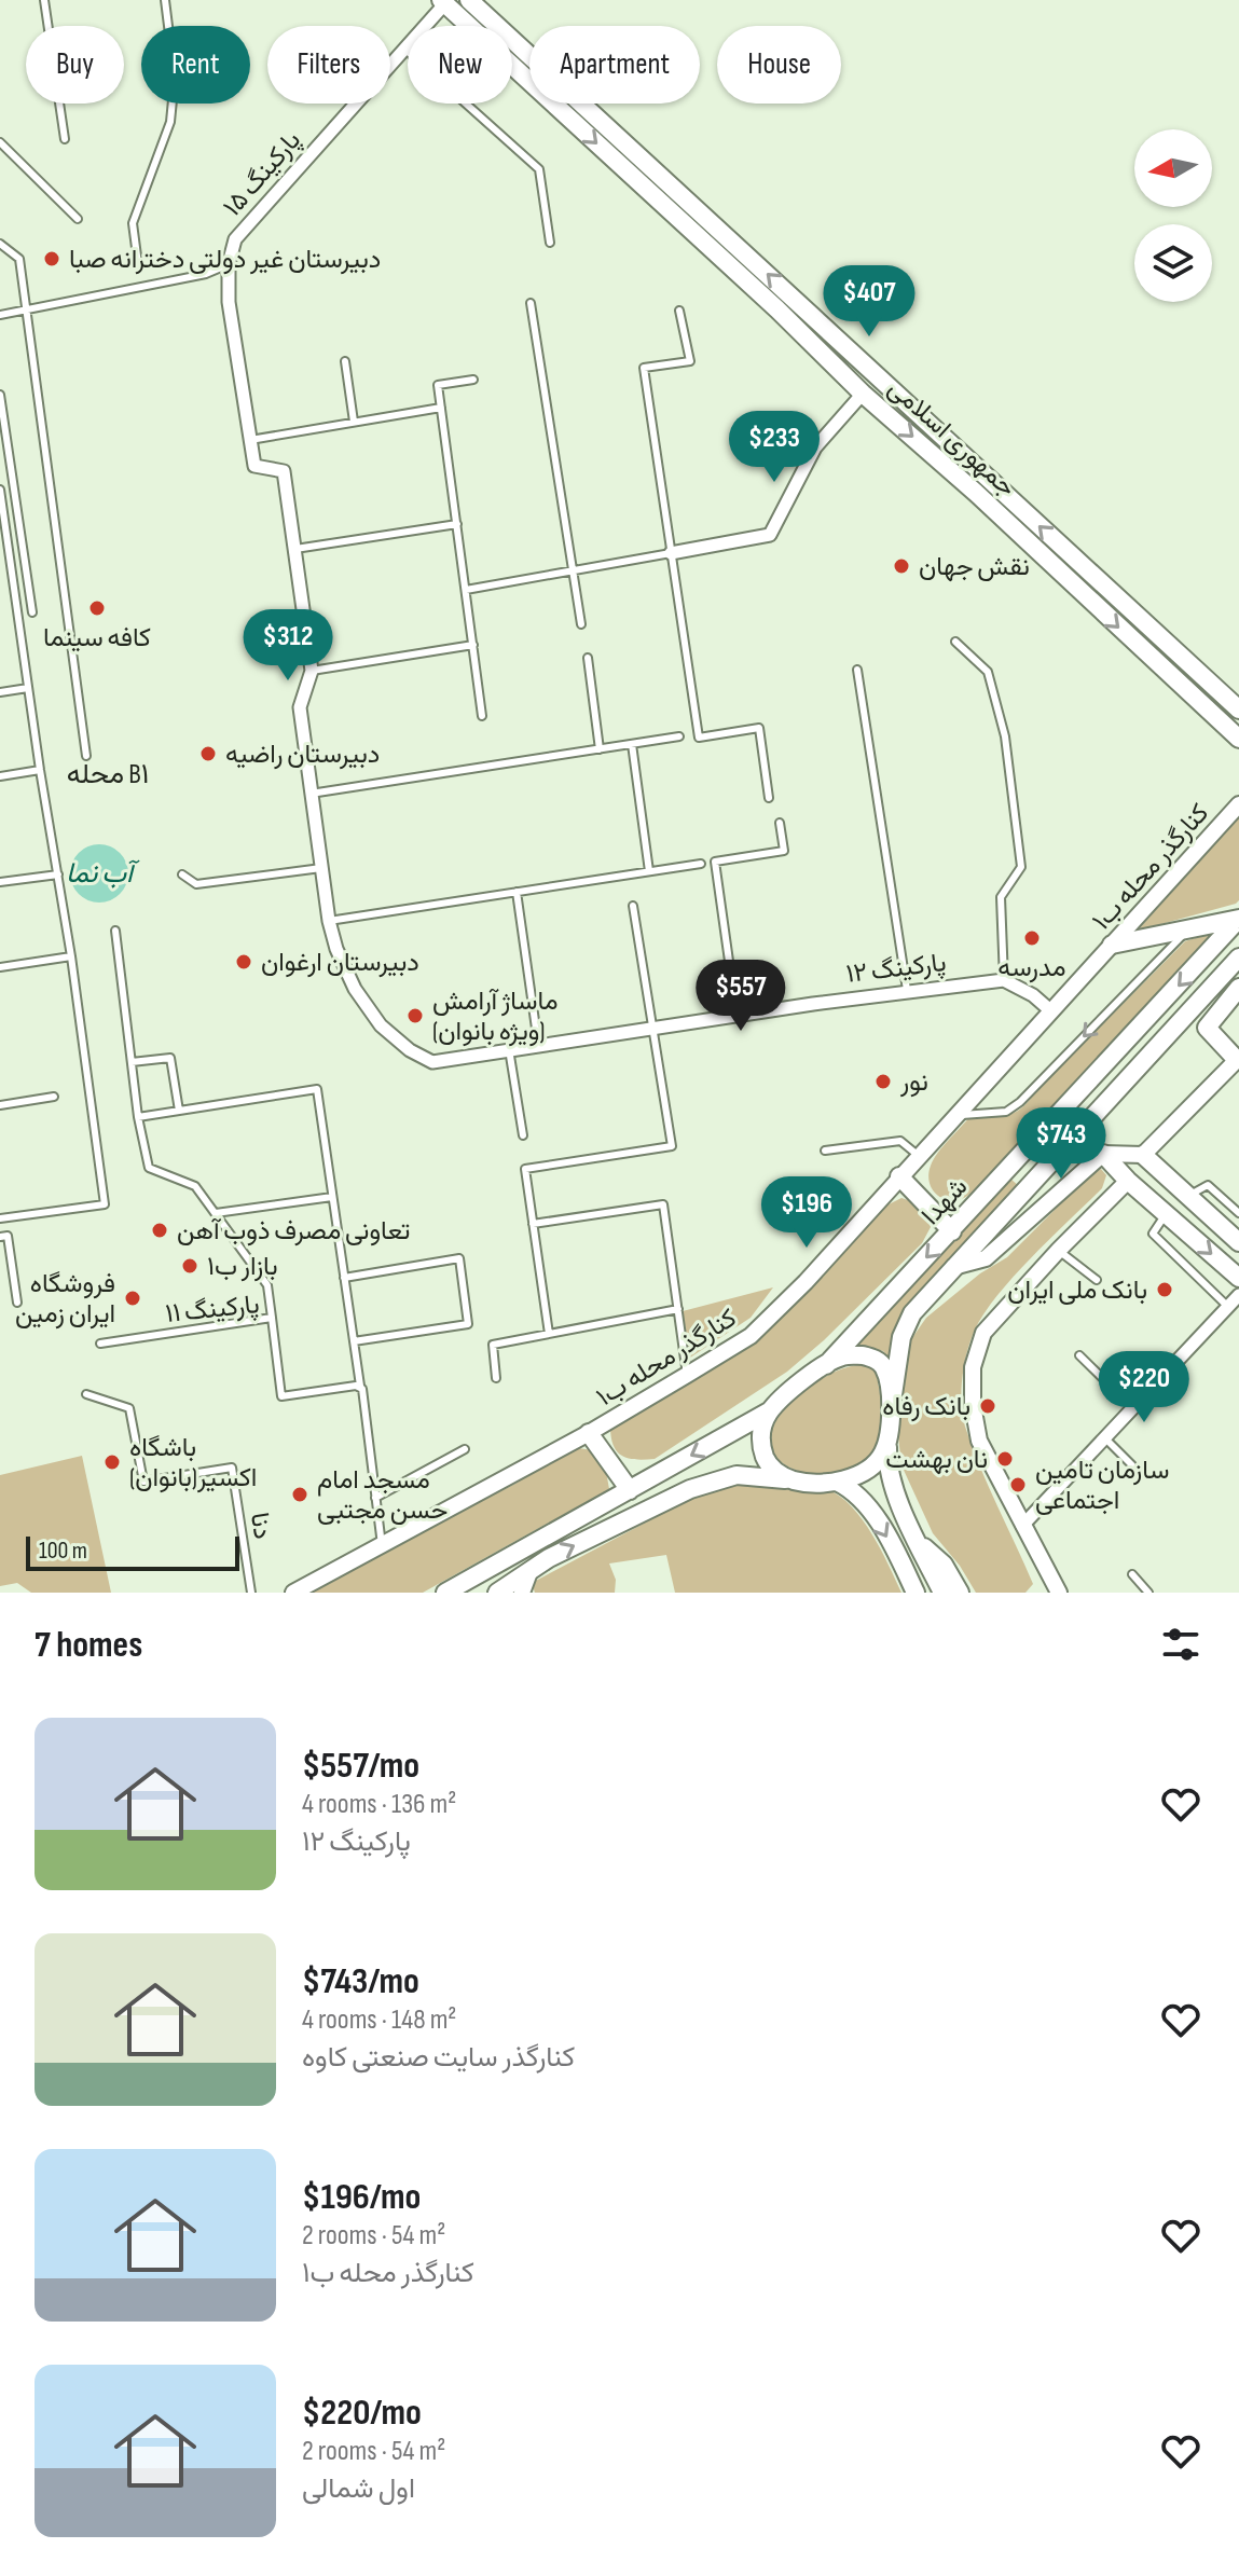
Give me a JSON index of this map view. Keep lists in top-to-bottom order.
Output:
{
  "streets": {
    "main road": ["جمهوری اسلامی", "شهدا"],
    "street": ["پارکینگ ۱۵", "کنارگذر محله ب۱", "پارکینگ ۱۲"],
    "lane": ["پارکینگ ۱۱", "دنا"]
  },
  "crossings": [
    ["پارکینگ ۱۵", "جمهوری اسلامی"]
  ],
  "districts": ["محله B۱"],
  "water": ["آب نما"],
  "places": [
    "دبیرستان غیر دولتی دخترانه صبا",
    "نقش جهان",
    "کافه سینما",
    "دبیرستان راضیه",
    "مدرسه",
    "دبیرستان ارغوان",
    "ماساژ آرامش (ویژه بانوان)",
    "نور",
    "تعاونی مصرف ذوب آهن",
    "بازار ب۱",
    "بانک ملی ایران",
    "فروشگاه ایران زمین",
    "بانک رفاه",
    "نان بهشت",
    "باشگاه اکسیر(بانوان)",
    "سازمان تامین اجتماعی",
    "مسجد امام حسن مجتبی"
  ],
  "scale_bar": "100 m",
  "north": "left",
  "page": {
    "chip": [
      "Buy",
      "Rent",
      "Filters",
      "New",
      "Apartment",
      "House"
    ],
    "price": [
      "$407",
      "$233",
      "$312",
      "$557",
      "$743",
      "$196",
      "$220"
    ],
    "scale": "100 m",
    "heading": "7 homes",
    "list": [
      {
        "name": "$557/mo",
        "note": "4 rooms · 136 m² · پارکینگ ۱۲"
      },
      {
        "name": "$743/mo",
        "note": "4 rooms · 148 m² · کنارگذر سایت صنعتی کاوه"
      },
      {
        "name": "$196/mo",
        "note": "2 rooms · 54 m² · کنارگذر محله ب۱"
      },
      {
        "name": "$220/mo",
        "note": "2 rooms · 54 m² · اول شمالی"
      }
    ]
  }
}
